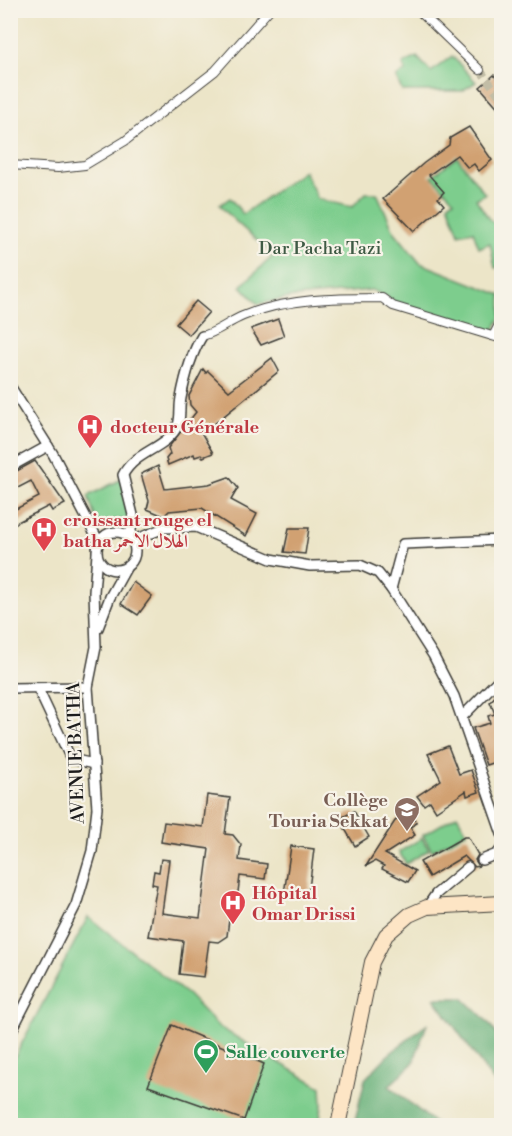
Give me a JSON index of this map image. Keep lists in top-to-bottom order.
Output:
{
  "streets": {
    "street": ["AVENUE BATHA"]
  },
  "parks": ["Dar Pacha Tazi"],
  "places": {
    "hospital": ["docteur Générale", "croissant rouge el batha الهلال الاحمر", "Hôpital Omar Drissi"],
    "school or university": ["Collège Touria Sekkat"],
    "sports": ["Salle couverte"]
  }
}
